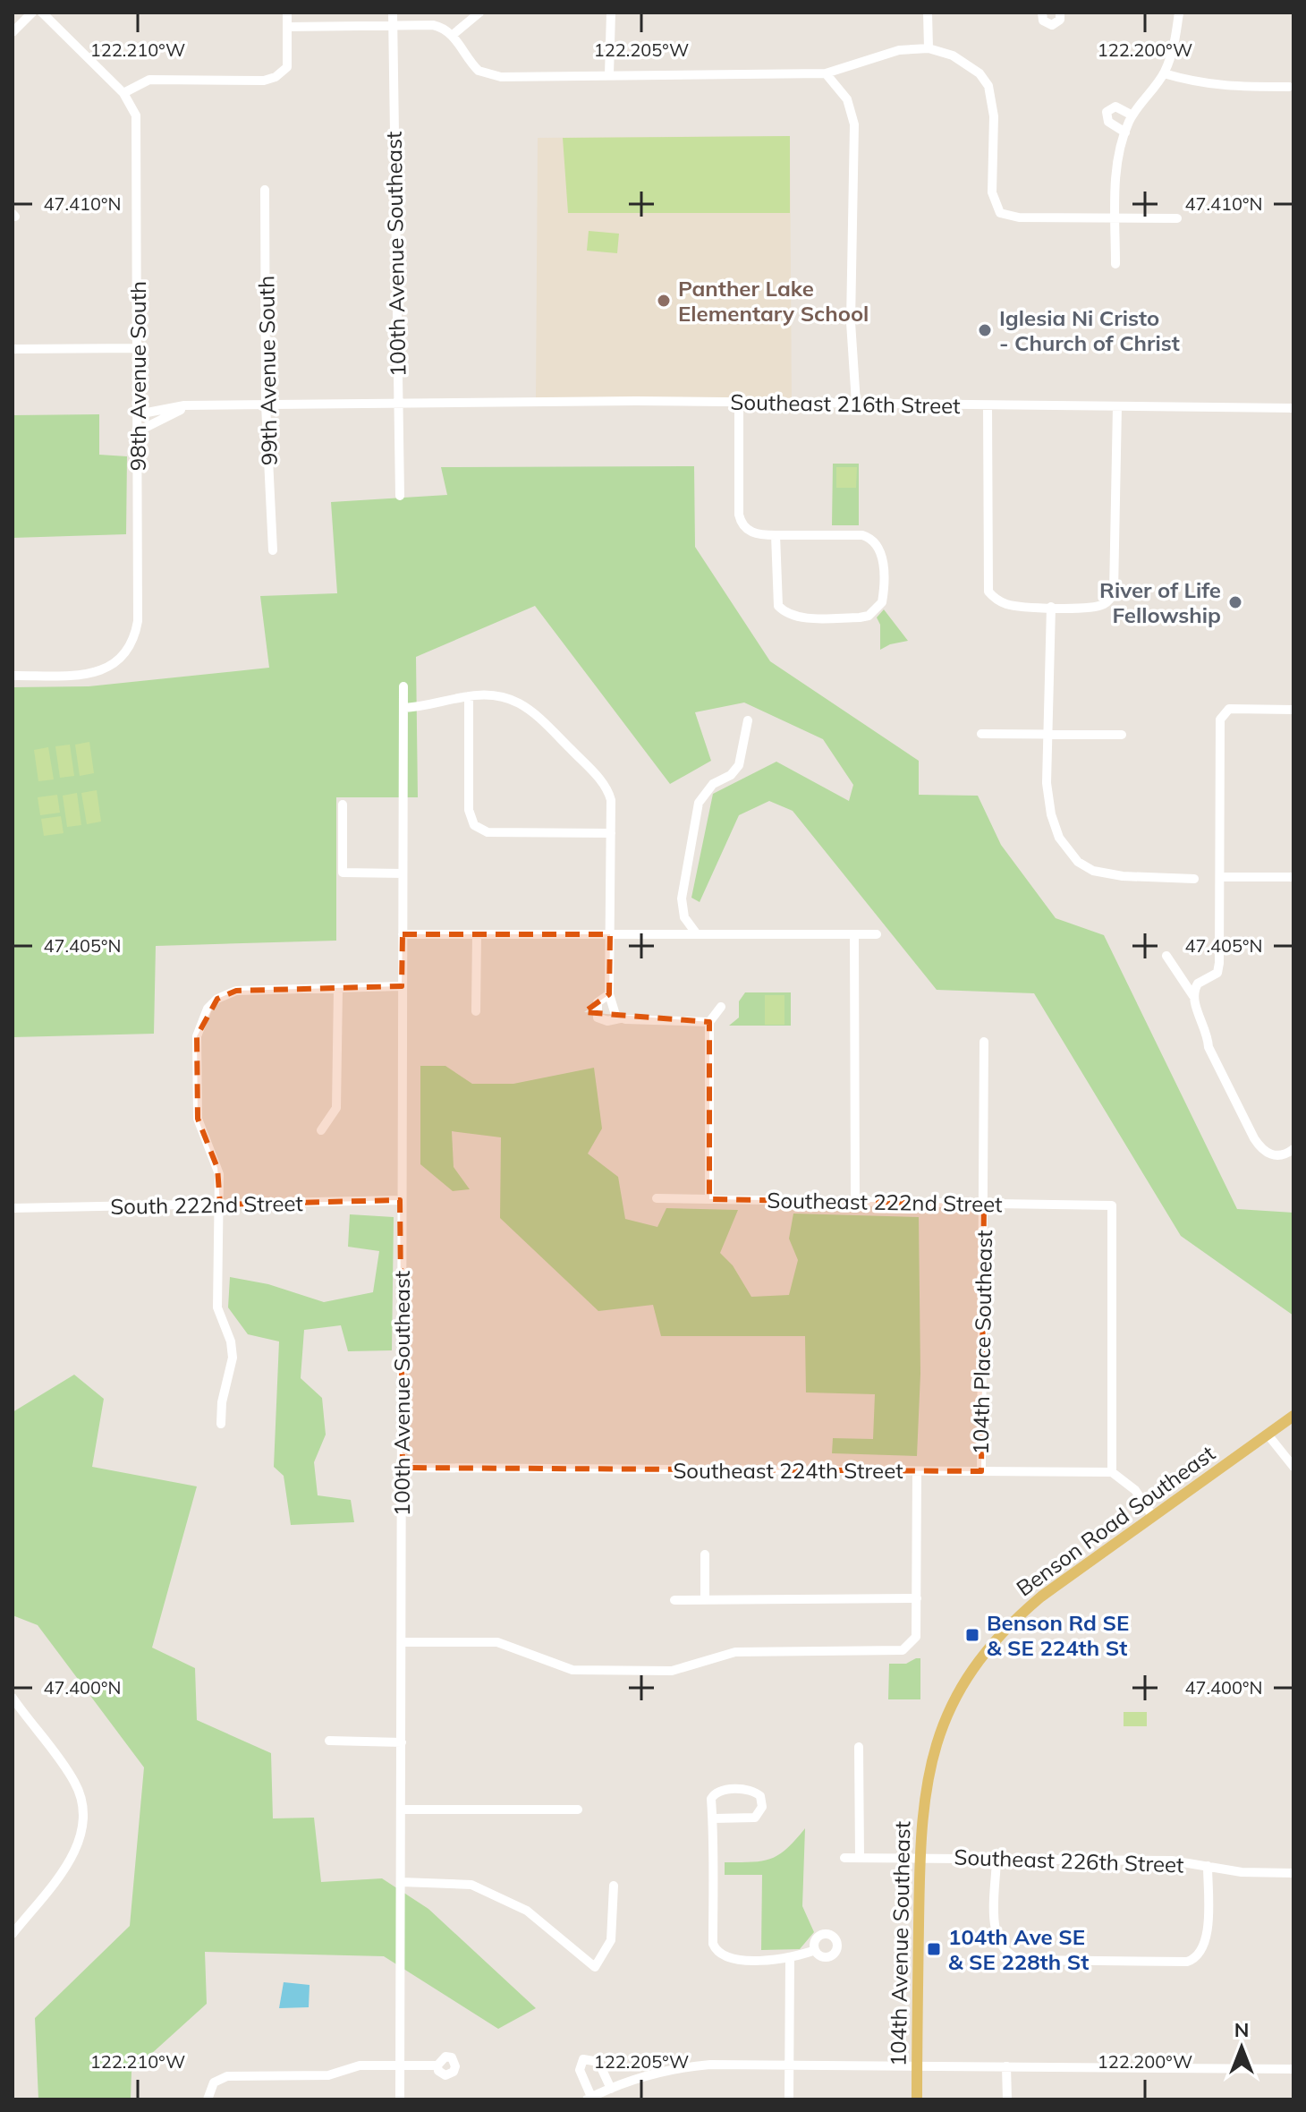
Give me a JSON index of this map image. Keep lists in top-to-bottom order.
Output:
{
  "streets": {
    "main road": ["Benson Road Southeast", "104th Avenue Southeast"],
    "street": [
      "100th Avenue Southeast",
      "99th Avenue South",
      "98th Avenue South",
      "Southeast 216th Street",
      "Southeast 222nd Street",
      "South 222nd Street",
      "104th Place Southeast",
      "Southeast 224th Street",
      "Southeast 226th Street"
    ]
  },
  "crossings": [
    ["100th Avenue Southeast", "Southeast 216th Street"],
    ["100th Avenue Southeast", "South 222nd Street"],
    ["100th Avenue Southeast", "Southeast 224th Street"],
    ["99th Avenue South", "Southeast 216th Street"],
    ["Southeast 222nd Street", "104th Place Southeast"],
    ["Southeast 222nd Street", "Southeast 224th Street"],
    ["104th Place Southeast", "Southeast 224th Street"],
    ["Benson Road Southeast", "104th Avenue Southeast"],
    ["Southeast 226th Street", "104th Avenue Southeast"]
  ],
  "places": {
    "other": ["Panther Lake Elementary School", "Iglesia Ni Cristo - Church of Christ", "River of Life Fellowship"],
    "transit": ["Benson Rd SE & SE 224th St", "104th Ave SE & SE 228th St"]
  },
  "north": "top",
  "coordinates": [
    "122.210°W",
    "122.205°W",
    "122.200°W",
    "47.410°N",
    "47.405°N",
    "47.400°N"
  ]
}
